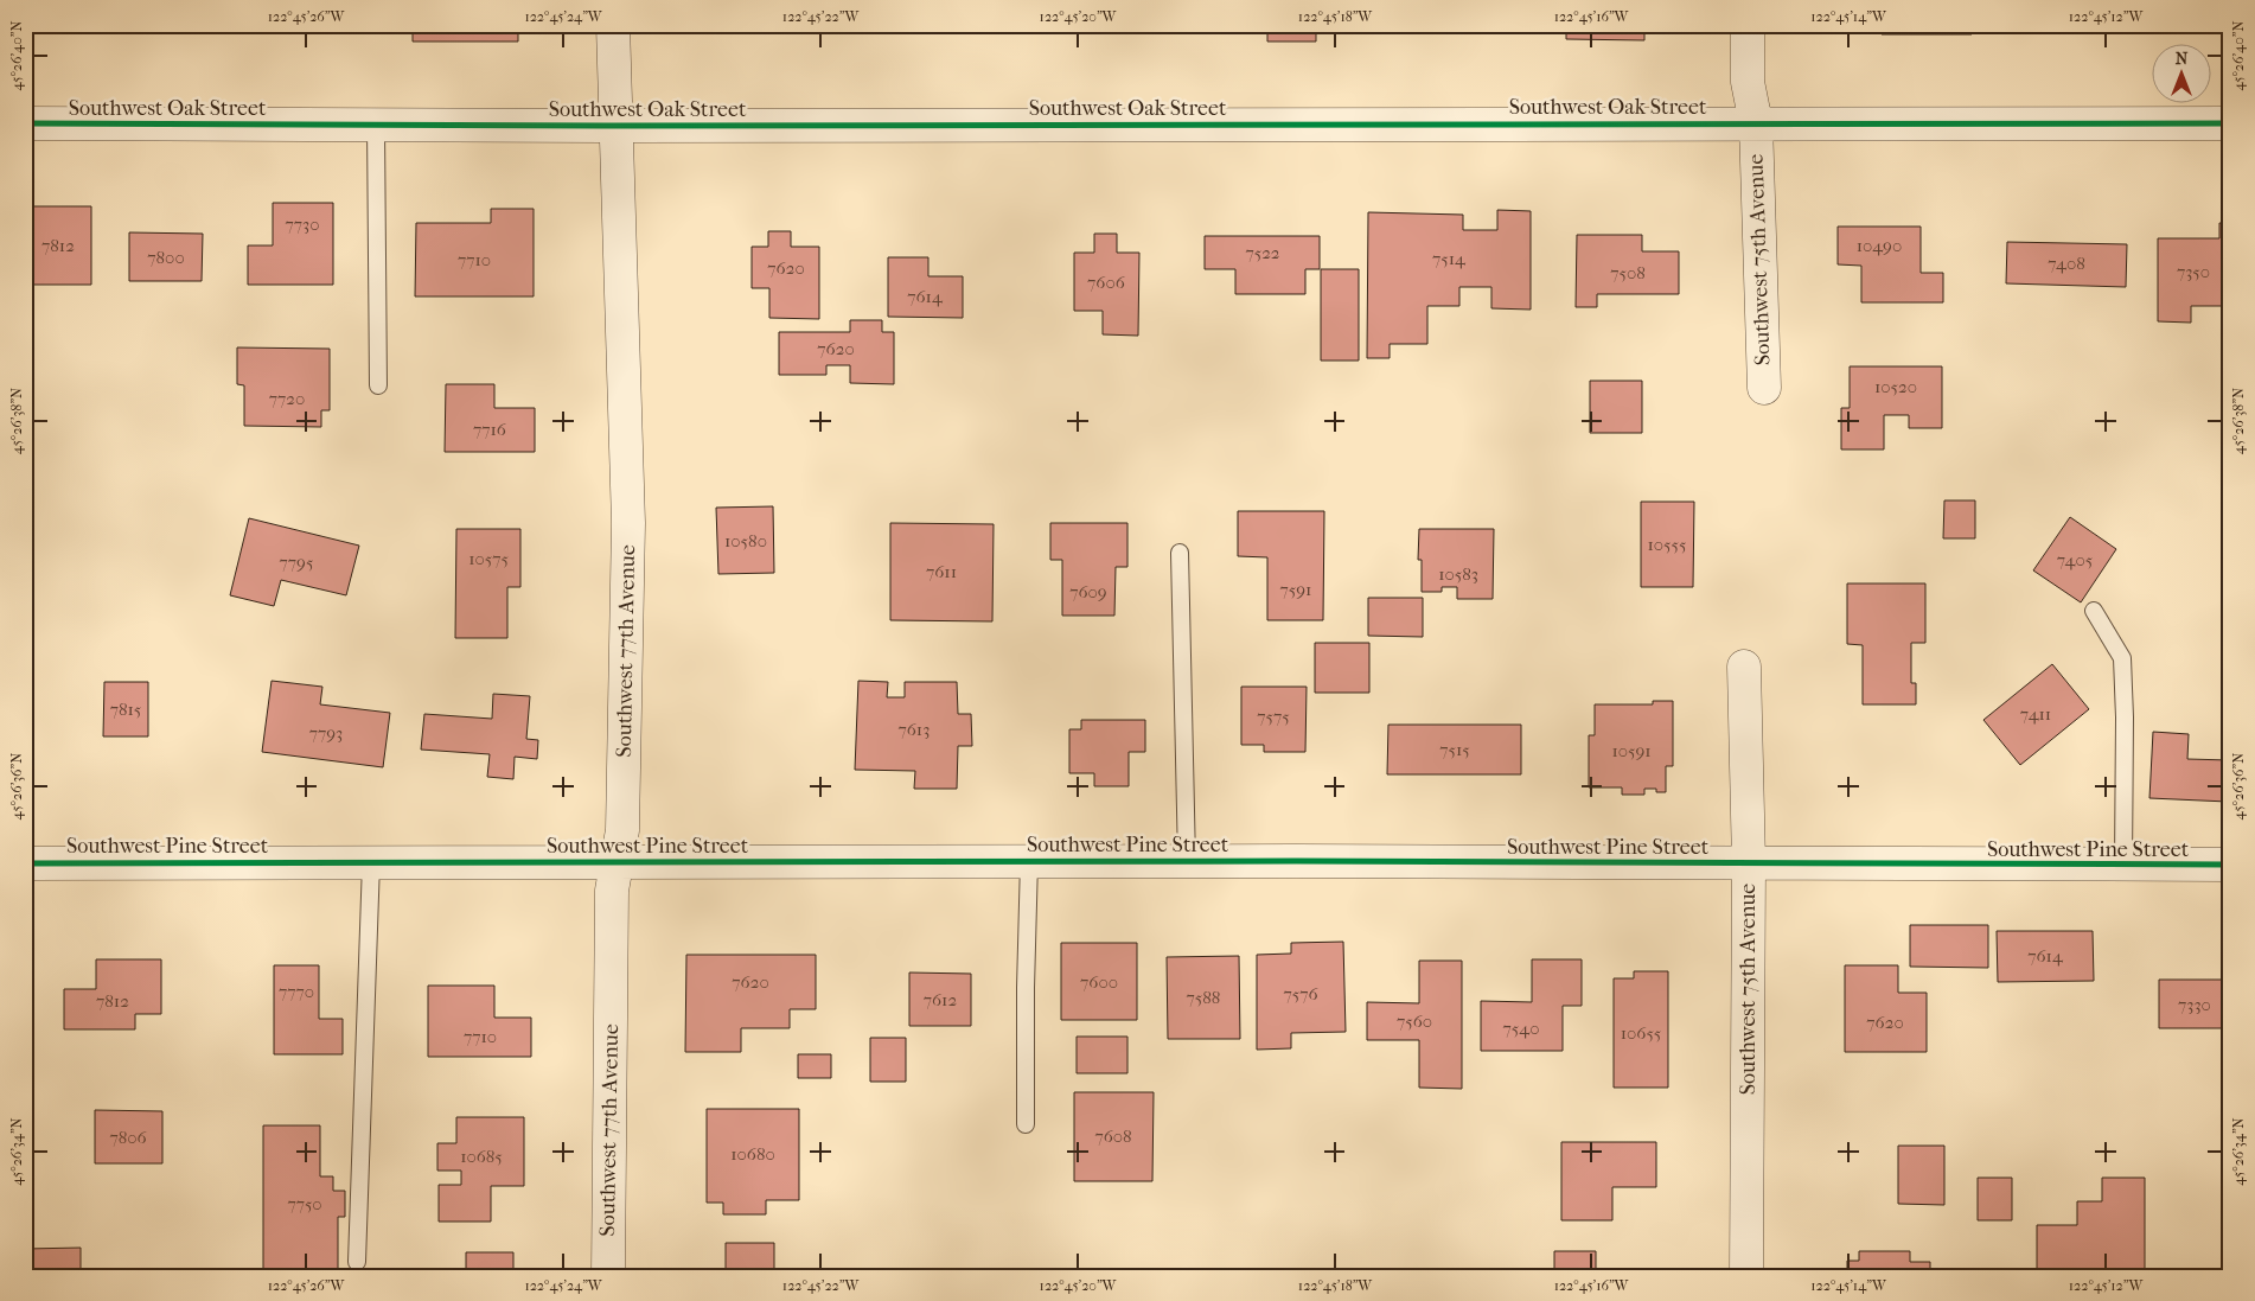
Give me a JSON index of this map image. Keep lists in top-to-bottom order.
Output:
{
  "streets": {
    "street": [
      "Southwest Oak Street",
      "Southwest 75th Avenue",
      "Southwest 77th Avenue",
      "Southwest Pine Street"
    ]
  },
  "crossings": [
    ["Southwest Oak Street", "Southwest 75th Avenue"],
    ["Southwest Oak Street", "Southwest 77th Avenue"],
    ["Southwest 75th Avenue", "Southwest Pine Street"],
    ["Southwest 77th Avenue", "Southwest Pine Street"]
  ],
  "house_numbers": [
    "7730",
    "7812",
    "10490",
    "7522",
    "7800",
    "7514",
    "7710",
    "7408",
    "7620",
    "7350",
    "7508",
    "7606",
    "7614",
    "7620",
    "10520",
    "7720",
    "7716",
    "10580",
    "10555",
    "10575",
    "7405",
    "7795",
    "7611",
    "10583",
    "7591",
    "7609",
    "7815",
    "7411",
    "7575",
    "7613",
    "7793",
    "7515",
    "10591",
    "7614",
    "7620",
    "7600",
    "7770",
    "7576",
    "7588",
    "7612",
    "7812",
    "7330",
    "7560",
    "7620",
    "7540",
    "10655",
    "7710",
    "7608",
    "7806",
    "10680",
    "10685",
    "7750"
  ],
  "north": "top",
  "coordinates": [
    "122°45'26\"W",
    "122°45'24\"W",
    "122°45'22\"W",
    "122°45'20\"W",
    "122°45'18\"W",
    "122°45'16\"W",
    "122°45'14\"W",
    "122°45'12\"W",
    "45°26'40\"N",
    "45°26'38\"N",
    "45°26'36\"N",
    "45°26'34\"N"
  ]
}
